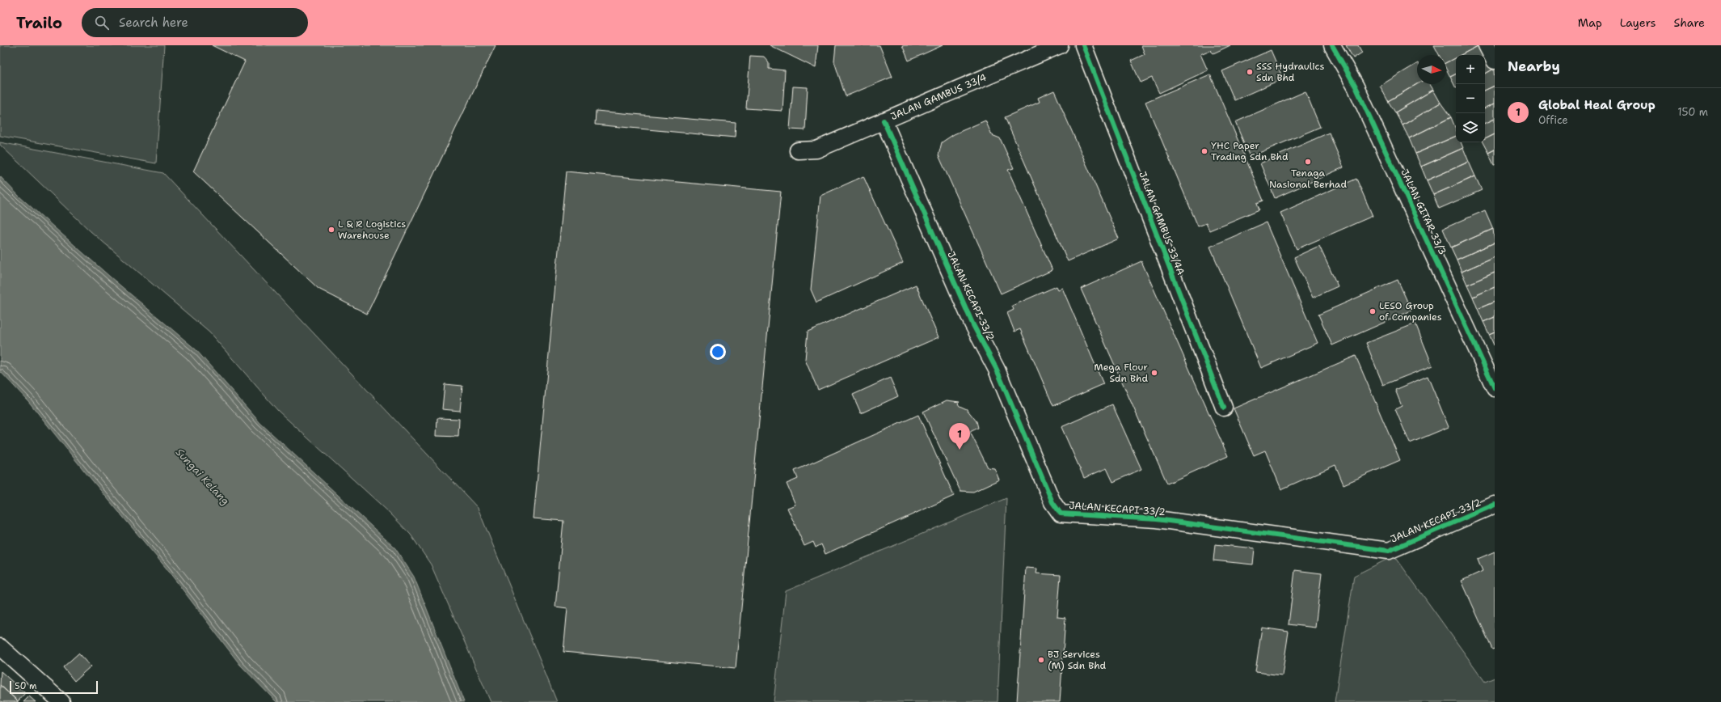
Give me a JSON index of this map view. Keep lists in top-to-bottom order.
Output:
{
  "streets": {
    "street": [
      "JALAN GAMBUS 33/4",
      "JALAN GITAR 33/3",
      "JALAN GAMBUS 33/4A",
      "JALAN KECAPI 33/2"
    ]
  },
  "crossings": [
    ["JALAN GAMBUS 33/4", "JALAN KECAPI 33/2"]
  ],
  "water": ["Sungai Kelang"],
  "places": [
    "SSS Hydraulics Sdn Bhd",
    "YHC Paper Trading Sdn Bhd",
    "Tenaga Nasional Berhad",
    "L & R Logistics Warehouse",
    "LESO Group of Companies",
    "Mega Flour Sdn Bhd",
    "BJ Services (M) Sdn Bhd"
  ],
  "scale_bar": "50 m",
  "north": "right",
  "page": {
    "header": "Trailo",
    "search": "Search here",
    "nav": ["Map", "Layers", "Share"],
    "heading": "Nearby",
    "map_buttons": ["+", "−"],
    "list": [
      {
        "mark": "1",
        "name": "Global Heal Group",
        "note": "Office",
        "value": "150 m"
      }
    ],
    "pins": "1",
    "scale": "50 m"
  }
}
